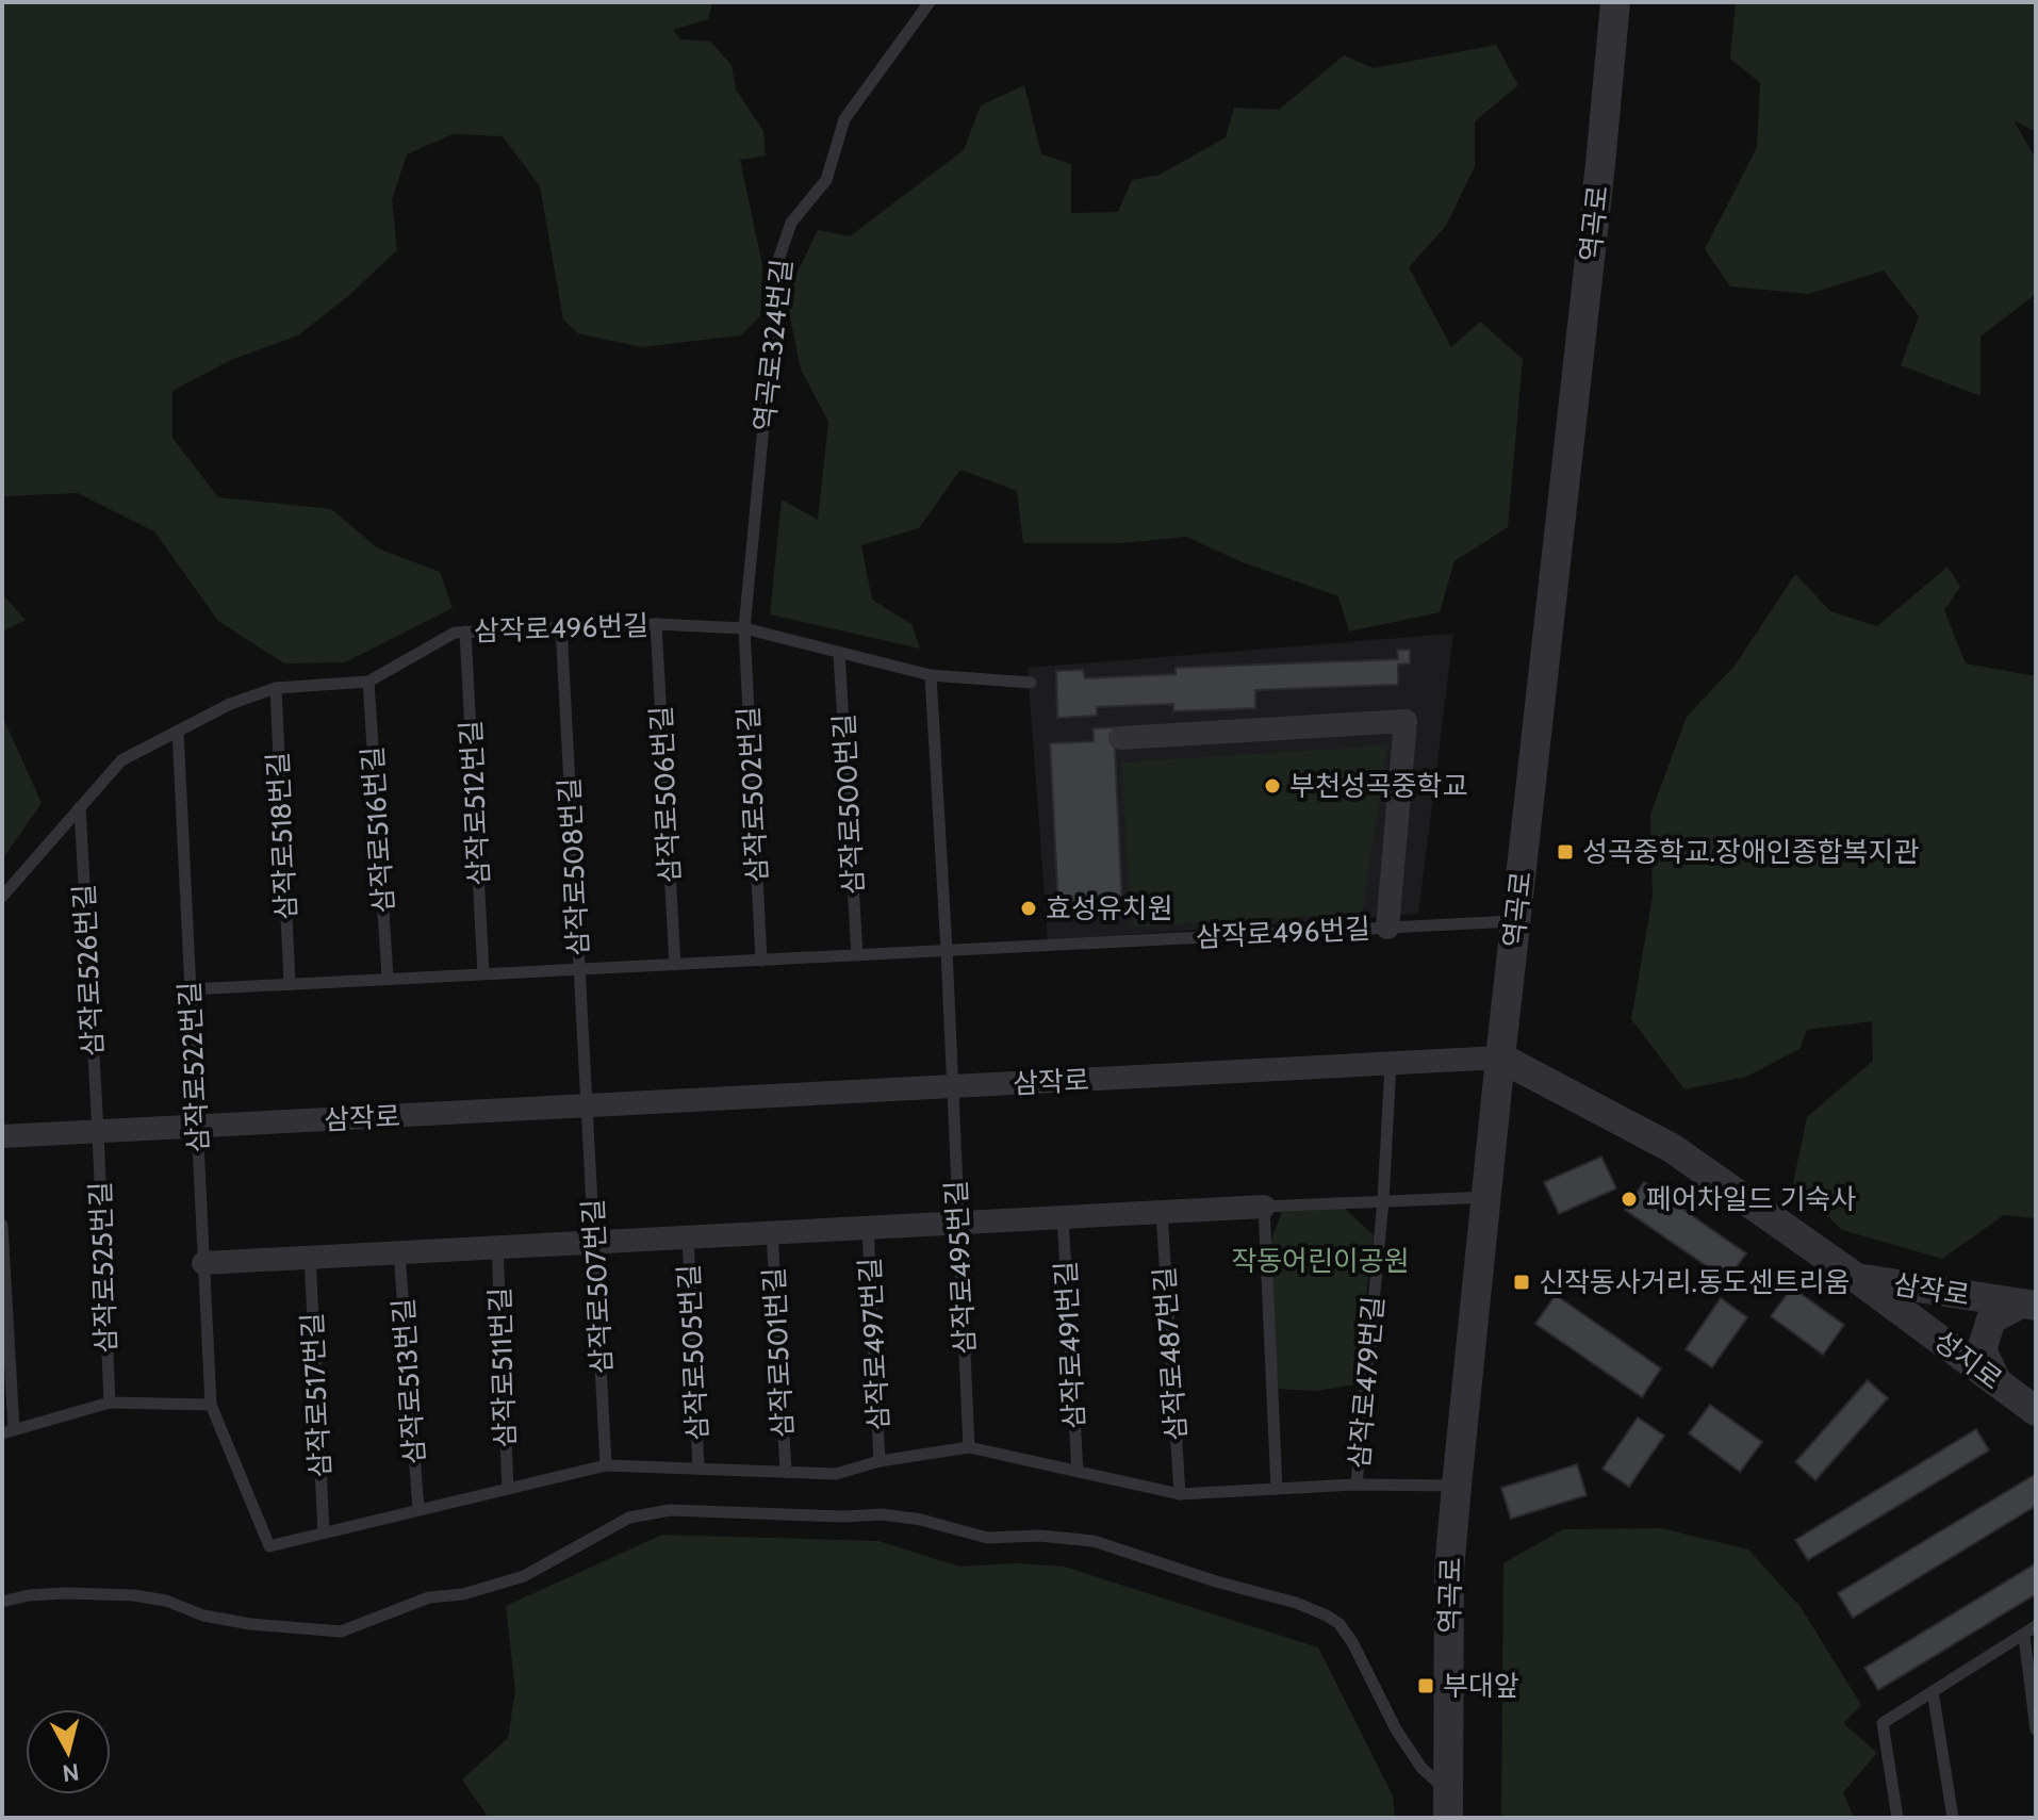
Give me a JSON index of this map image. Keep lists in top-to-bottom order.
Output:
{
  "streets": {
    "street": ["역곡로", "삼작로", "성지로"],
    "lane": [
      "역곡로324번길",
      "삼작로496번길",
      "삼작로506번길",
      "삼작로502번길",
      "삼작로512번길",
      "삼작로500번길",
      "삼작로516번길",
      "삼작로518번길",
      "삼작로508번길",
      "삼작로526번길",
      "삼작로522번길",
      "삼작로525번길",
      "삼작로495번길",
      "삼작로507번길",
      "삼작로497번길",
      "삼작로491번길",
      "삼작로505번길",
      "삼작로501번길",
      "삼작로487번길",
      "삼작로511번길",
      "삼작로513번길",
      "삼작로479번길",
      "삼작로517번길"
    ]
  },
  "crossings": [
    ["역곡로", "삼작로496번길"],
    ["역곡로", "삼작로"],
    ["역곡로324번길", "삼작로496번길"],
    ["역곡로324번길", "삼작로502번길"],
    ["삼작로496번길", "삼작로506번길"],
    ["삼작로496번길", "삼작로502번길"],
    ["삼작로496번길", "삼작로512번길"],
    ["삼작로496번길", "삼작로500번길"],
    ["삼작로496번길", "삼작로516번길"],
    ["삼작로496번길", "삼작로518번길"],
    ["삼작로496번길", "삼작로508번길"],
    ["삼작로496번길", "삼작로526번길"],
    ["삼작로496번길", "삼작로522번길"],
    ["삼작로508번길", "삼작로"],
    ["삼작로508번길", "삼작로507번길"],
    ["삼작로526번길", "삼작로"],
    ["삼작로526번길", "삼작로525번길"],
    ["삼작로522번길", "삼작로"],
    ["삼작로522번길", "삼작로517번길"],
    ["삼작로", "삼작로525번길"],
    ["삼작로", "삼작로495번길"],
    ["삼작로", "삼작로507번길"],
    ["삼작로", "성지로"],
    ["삼작로", "삼작로479번길"],
    ["삼작로495번길", "삼작로479번길"],
    ["삼작로491번길", "삼작로479번길"],
    ["삼작로487번길", "삼작로479번길"]
  ],
  "parks": ["작동어린이공원"],
  "places": {
    "other": ["부천성곡중학교", "효성유치원", "페어차일드 기숙사"],
    "transit": ["성곡중학교.장애인종합복지관", "신작동사거리.동도센트리움", "부대앞"]
  },
  "north": "bottom"
}
